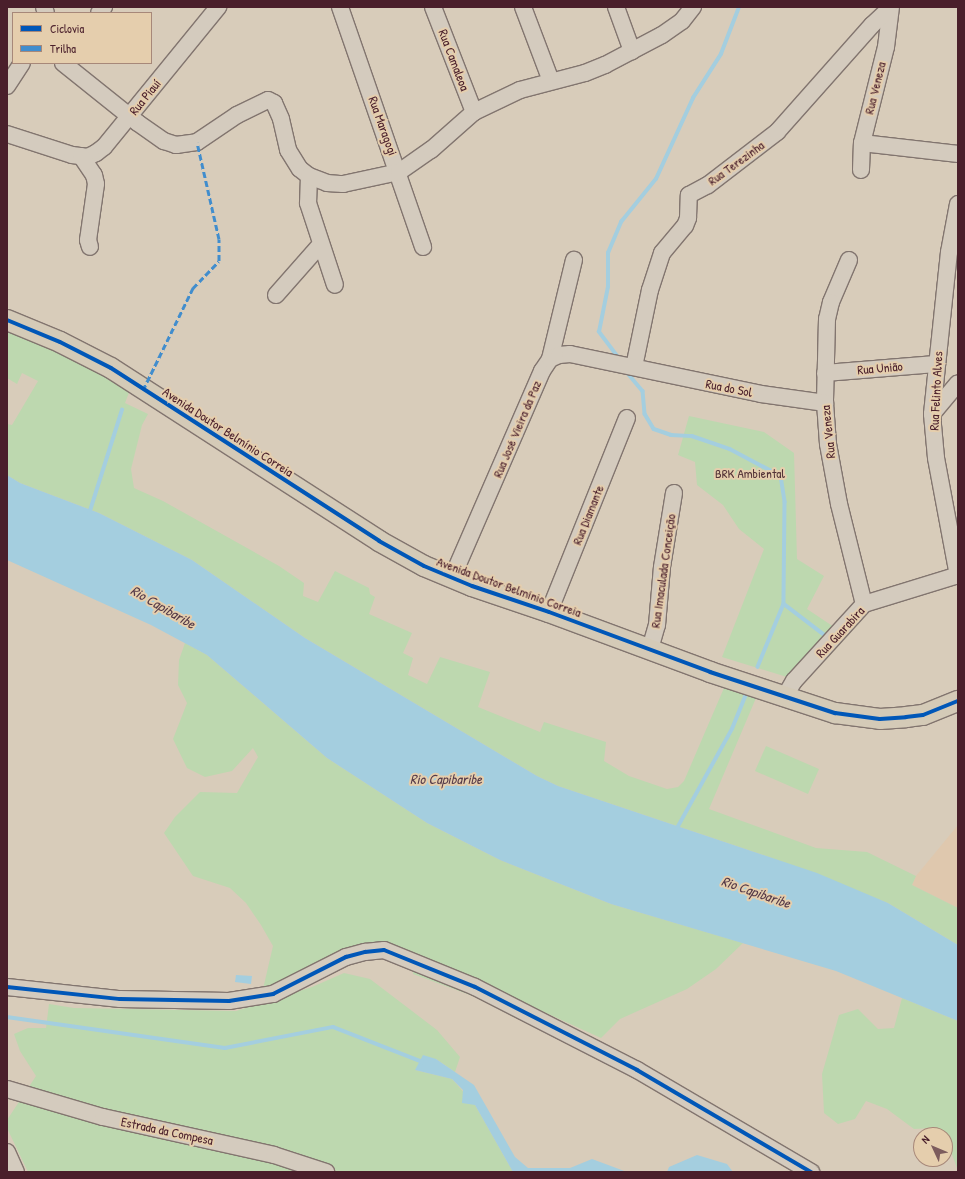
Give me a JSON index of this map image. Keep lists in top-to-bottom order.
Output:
{
  "streets": {
    "main road": ["Avenida Doutor Belmínio Correia"],
    "street": [
      "Rua Camaleoa",
      "Rua Veneza",
      "Rua Piauí",
      "Rua Maragogi",
      "Rua Terezinha",
      "Rua União",
      "Rua do Sol",
      "Rua Felinto Alves",
      "Rua José Vieira da Paz",
      "Rua Diamante",
      "Rua Imaculada Conceição",
      "Rua Guarabira",
      "Estrada da Compesa"
    ]
  },
  "crossings": [
    ["Rua Veneza", "Rua Terezinha"],
    ["Rua Veneza", "Rua União"],
    ["Rua Veneza", "Rua do Sol"],
    ["Rua Veneza", "Rua Guarabira"],
    ["Rua Terezinha", "Rua do Sol"],
    ["Rua União", "Rua Felinto Alves"],
    ["Rua Felinto Alves", "Rua Guarabira"],
    ["Rua José Vieira da Paz", "Avenida Doutor Belmínio Correia"],
    ["Avenida Doutor Belmínio Correia", "Rua Diamante"],
    ["Avenida Doutor Belmínio Correia", "Rua Imaculada Conceição"],
    ["Avenida Doutor Belmínio Correia", "Rua Guarabira"]
  ],
  "water": ["Rio Capibaribe"],
  "parks": ["BRK Ambiental"],
  "legend": ["Ciclovia", "Trilha"],
  "north": "top left"
}
